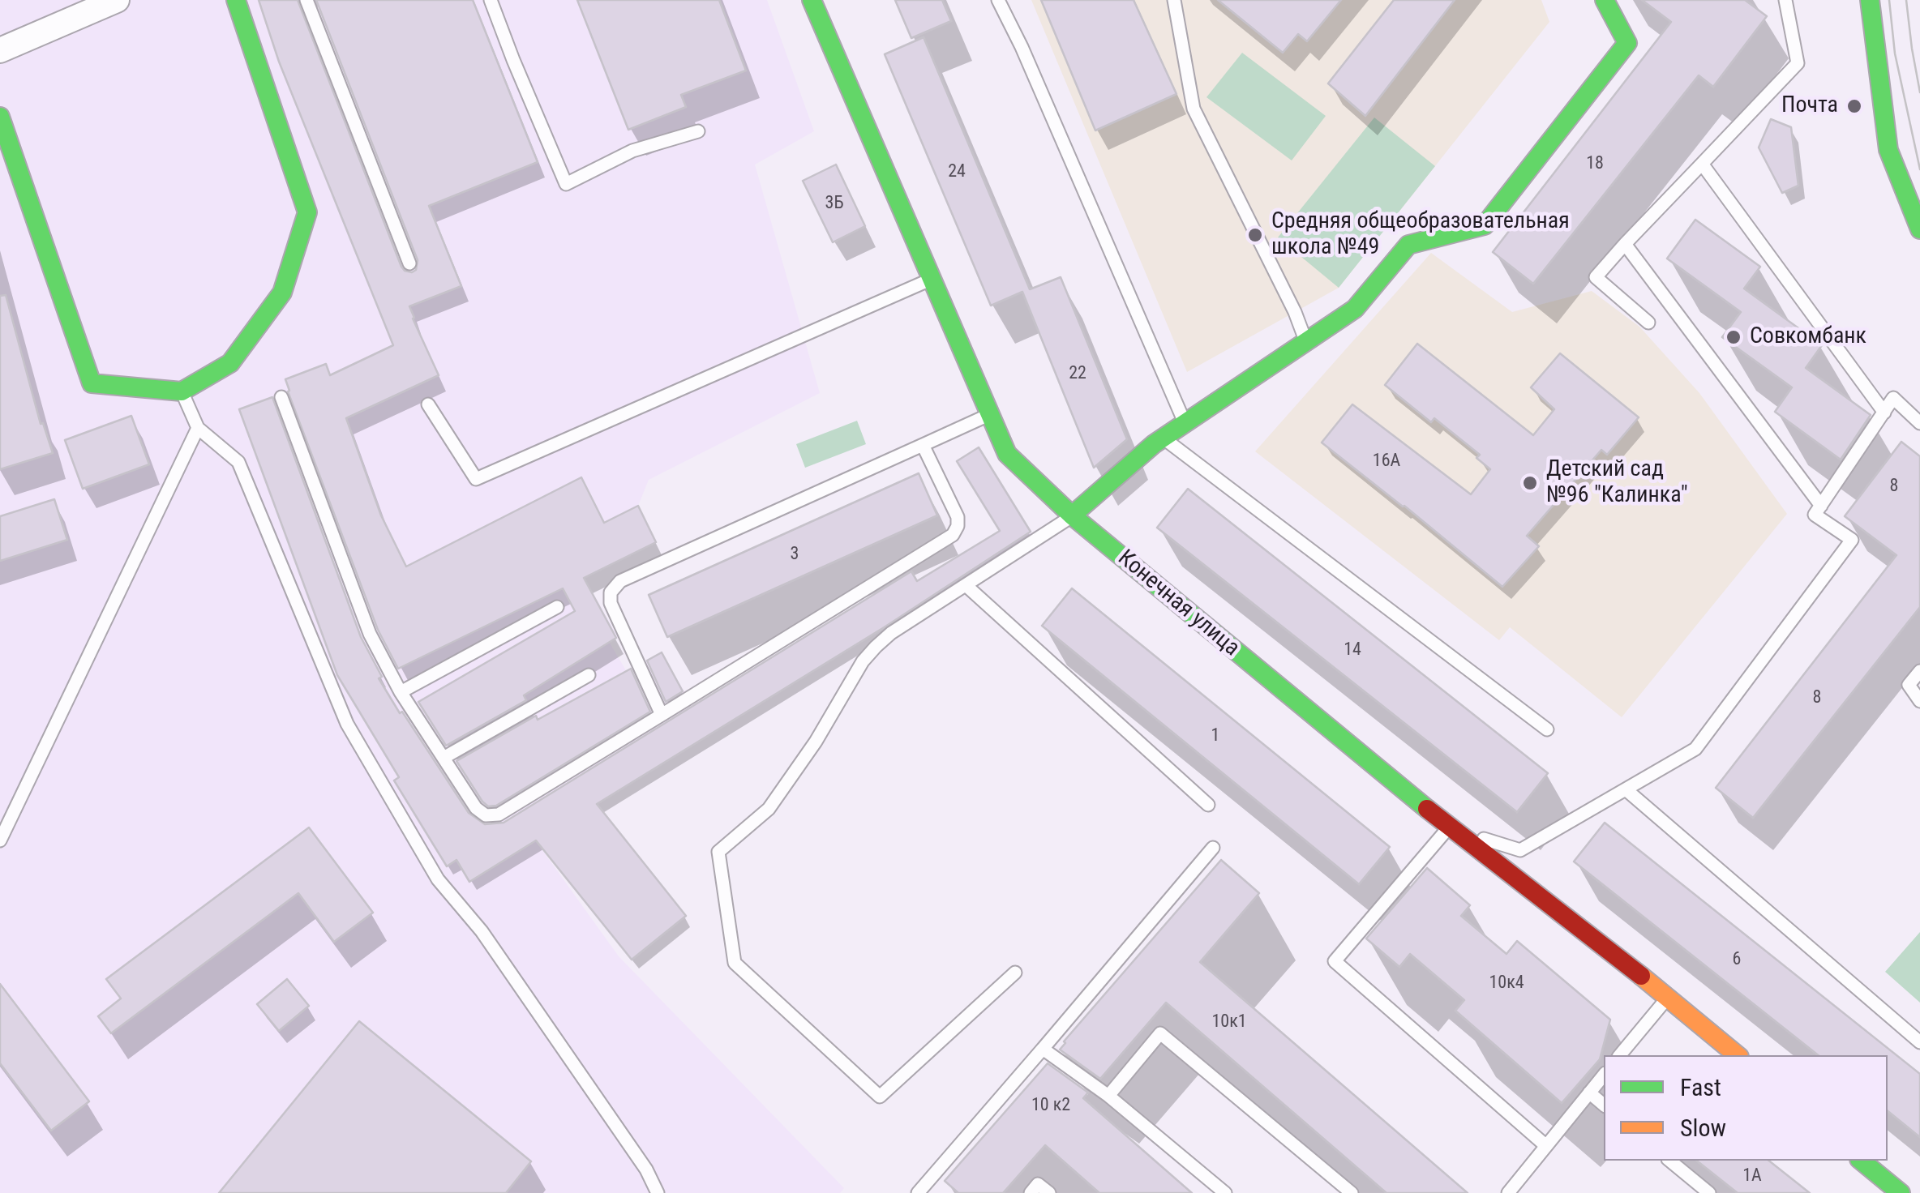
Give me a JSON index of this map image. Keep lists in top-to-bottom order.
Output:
{
  "streets": {
    "street": ["Конечная улица"]
  },
  "places": [
    "Почта",
    "Средняя общеобразовательная школа №49",
    "Совкомбанк",
    "Детский сад №96 \"Калинка\""
  ],
  "house_numbers": [
    "18",
    "24",
    "3Б",
    "22",
    "16А",
    "8",
    "3",
    "14",
    "8",
    "1",
    "6",
    "10к4",
    "10к1",
    "10 к2",
    "1А"
  ],
  "legend": ["Fast", "Slow"]
}
